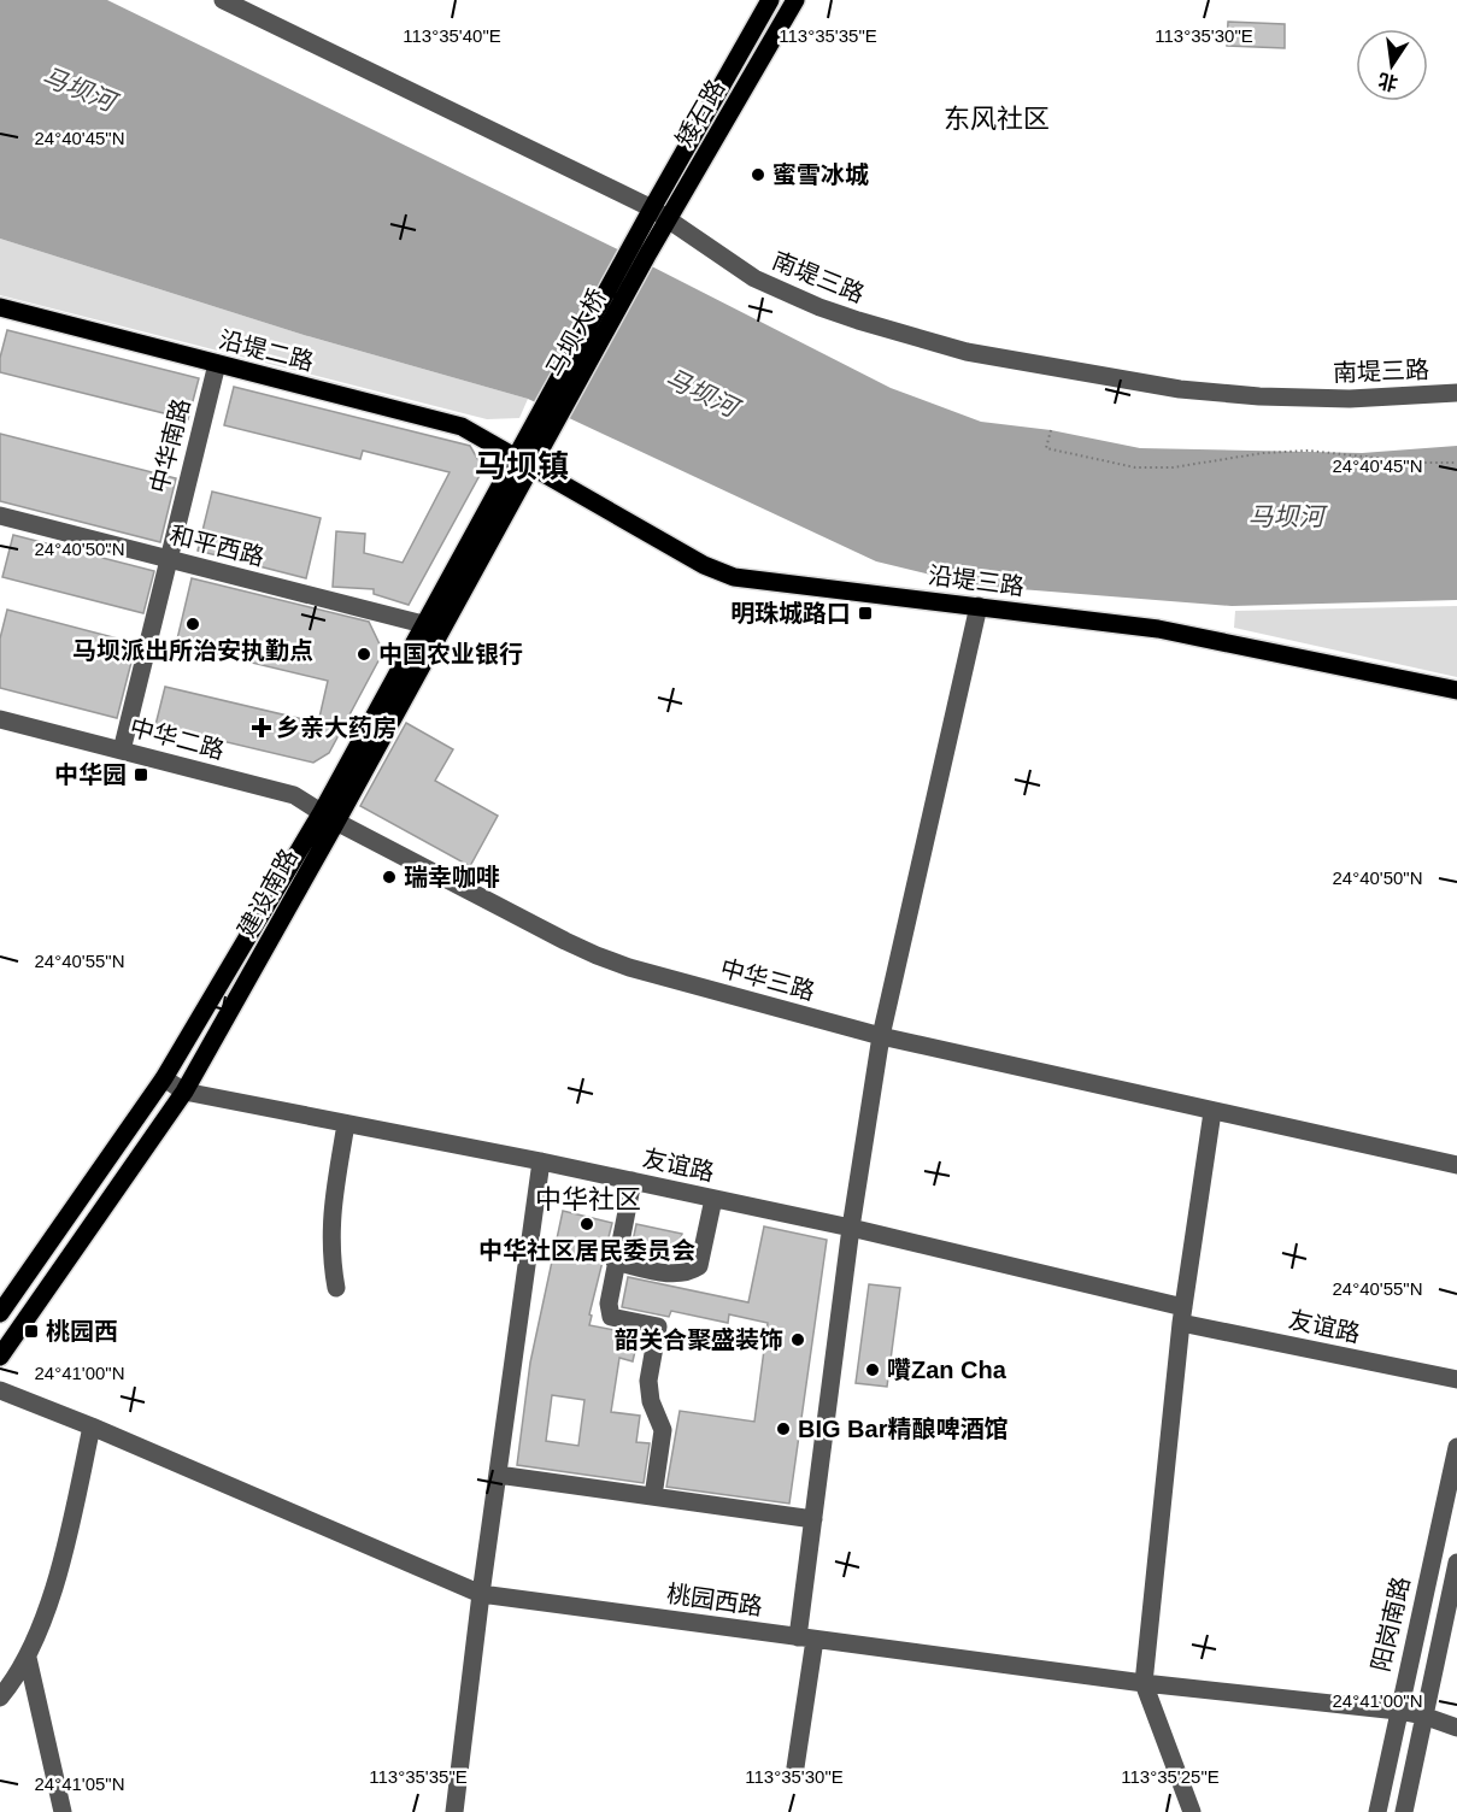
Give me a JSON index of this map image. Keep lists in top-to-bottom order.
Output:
{
  "streets": {
    "main road": [
      "矮石路",
      "马坝大桥",
      "沿堤二路",
      "沿堤三路",
      "建设南路"
    ],
    "street": [
      "南堤三路",
      "中华南路",
      "和平西路",
      "中华二路",
      "中华三路",
      "友谊路",
      "桃园西路",
      "阳岗南路"
    ]
  },
  "crossings": [
    ["矮石路", "南堤三路"],
    ["矮石路", "马坝大桥"],
    ["马坝大桥", "建设南路"],
    ["沿堤二路", "中华南路"],
    ["沿堤二路", "沿堤三路"],
    ["沿堤二路", "建设南路"],
    ["中华南路", "和平西路"],
    ["中华南路", "中华二路"],
    ["和平西路", "建设南路"],
    ["沿堤三路", "建设南路"],
    ["中华二路", "建设南路"],
    ["中华二路", "中华三路"],
    ["建设南路", "中华三路"],
    ["建设南路", "友谊路"],
    ["桃园西路", "阳岗南路"]
  ],
  "districts": ["东风社区", "马坝镇", "中华社区"],
  "water": ["马坝河"],
  "places": {
    "other": [
      "蜜雪冰城",
      "马坝派出所治安执勤点",
      "中国农业银行",
      "瑞幸咖啡",
      "中华社区居民委员会",
      "韶关合聚盛装饰",
      "囋Zan Cha",
      "BIG Bar精酿啤酒馆"
    ],
    "transit": ["明珠城路口", "中华园", "桃园西"],
    "health": ["乡亲大药房"]
  },
  "north": "bottom",
  "coordinates": [
    "113°35'40\"E",
    "113°35'35\"E",
    "113°35'30\"E",
    "24°40'45\"N",
    "24°40'50\"N",
    "24°40'55\"N",
    "24°41'00\"N",
    "113°35'25\"E",
    "24°41'05\"N"
  ]
}
